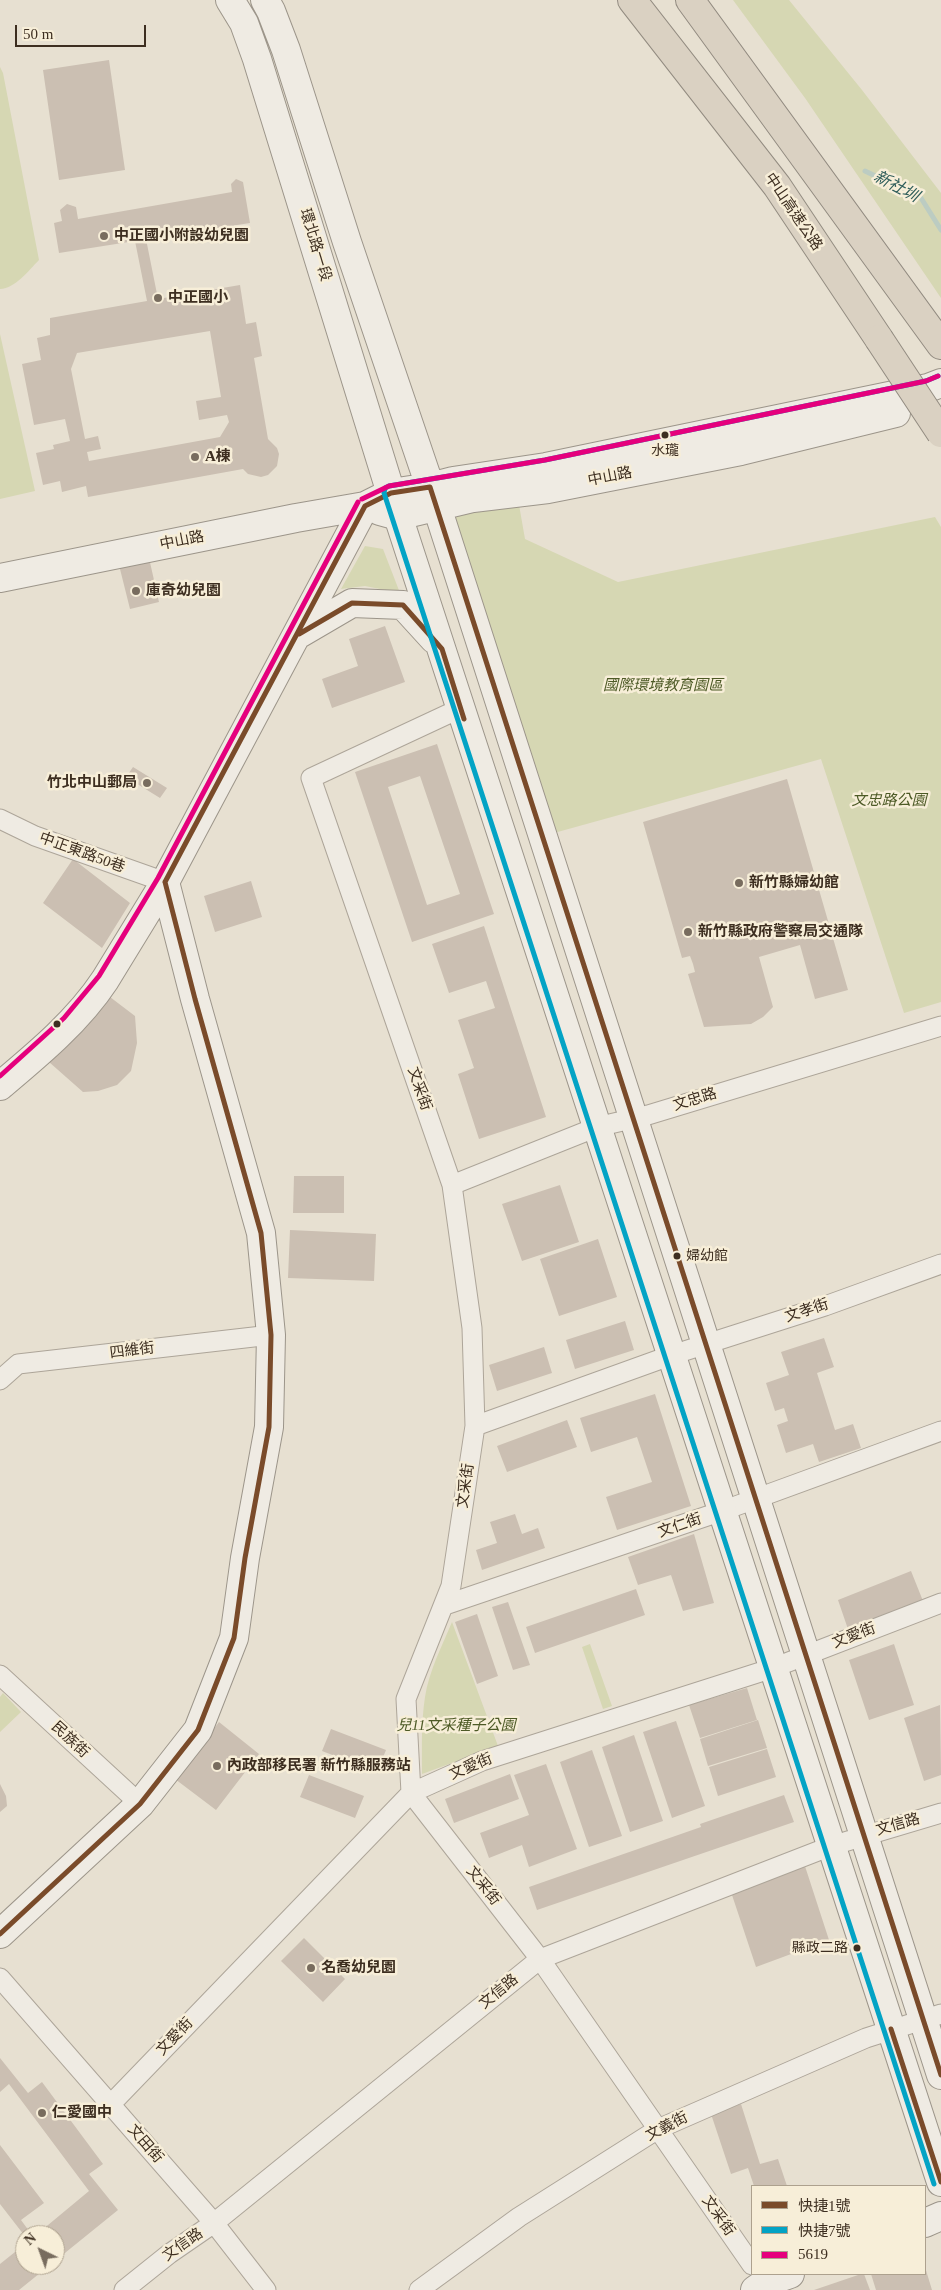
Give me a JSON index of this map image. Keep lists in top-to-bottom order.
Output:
{
  "streets": {
    "highway": ["中山高速公路"],
    "street": [
      "環北路一段",
      "中山路",
      "中正東路50巷",
      "文采街",
      "文忠路",
      "文孝街",
      "四維街",
      "文仁街",
      "文愛街",
      "民族街",
      "文信路",
      "文義街",
      "文田街"
    ]
  },
  "crossings": [
    ["環北路一段", "中山路"],
    ["文采街", "文忠路"],
    ["文采街", "文孝街"],
    ["文采街", "文仁街"],
    ["文采街", "文愛街"],
    ["文采街", "文信路"],
    ["文采街", "文義街"],
    ["文愛街", "文田街"],
    ["文信路", "文田街"]
  ],
  "water": ["新社圳"],
  "parks": ["國際環境教育園區", "文忠路公園", "兒11文采種子公園"],
  "places": [
    "中正國小附設幼兒園",
    "中正國小",
    "水瓏",
    "A棟",
    "庫奇幼兒園",
    "竹北中山郵局",
    "新竹縣婦幼館",
    "新竹縣政府警察局交通隊",
    "婦幼館",
    "內政部移民署 新竹縣服務站",
    "縣政二路",
    "名喬幼兒園",
    "仁愛國中"
  ],
  "lines": ["transit line 快捷7號", "transit line 5619", "transit line 快捷1號"],
  "legend": ["快捷1號", "快捷7號", "5619"],
  "scale_bar": "50 m",
  "north": "top left"
}
